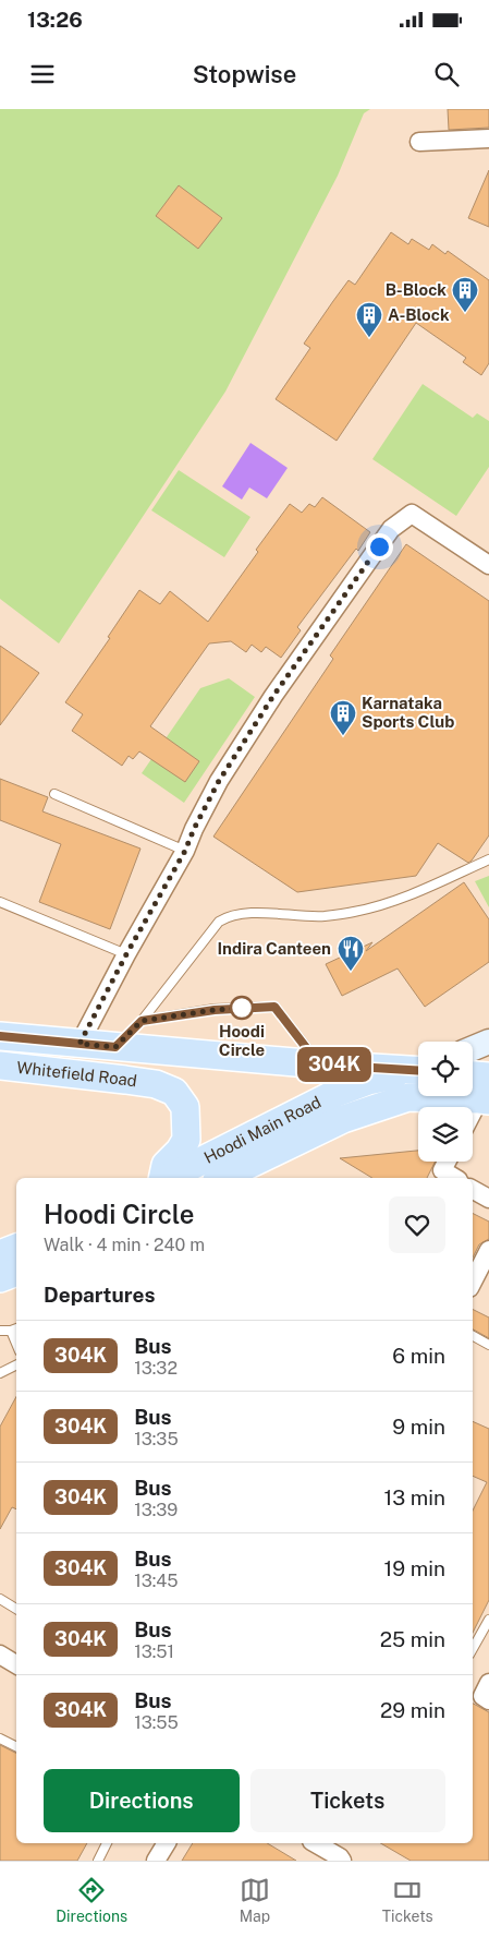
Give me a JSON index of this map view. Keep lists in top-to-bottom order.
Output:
{
  "streets": {
    "main road": ["Whitefield Road", "Hoodi Main Road"]
  },
  "places": {
    "building": ["B-Block", "A-Block", "Karnataka Sports Club"],
    "restaurant": ["Indira Canteen"],
    "other": ["Hoodi Circle"]
  },
  "lines": ["bus line 304K"],
  "page": {
    "status": "13:26",
    "header": "Stopwise",
    "on_map": "304K",
    "heading": [
      ["Hoodi Circle", "Walk · 4 min · 240 m"],
      "Departures"
    ],
    "list": [
      {
        "mark": "304K",
        "name": "Bus",
        "note": "13:32",
        "value": "6 min"
      },
      {
        "mark": "304K",
        "name": "Bus",
        "note": "13:35",
        "value": "9 min"
      },
      {
        "mark": "304K",
        "name": "Bus",
        "note": "13:39",
        "value": "13 min"
      },
      {
        "mark": "304K",
        "name": "Bus",
        "note": "13:45",
        "value": "19 min"
      },
      {
        "mark": "304K",
        "name": "Bus",
        "note": "13:51",
        "value": "25 min"
      },
      {
        "mark": "304K",
        "name": "Bus",
        "note": "13:55",
        "value": "29 min"
      }
    ],
    "buttons": ["Directions", "Tickets"],
    "tabs": ["Directions", "Map", "Tickets"]
  }
}
